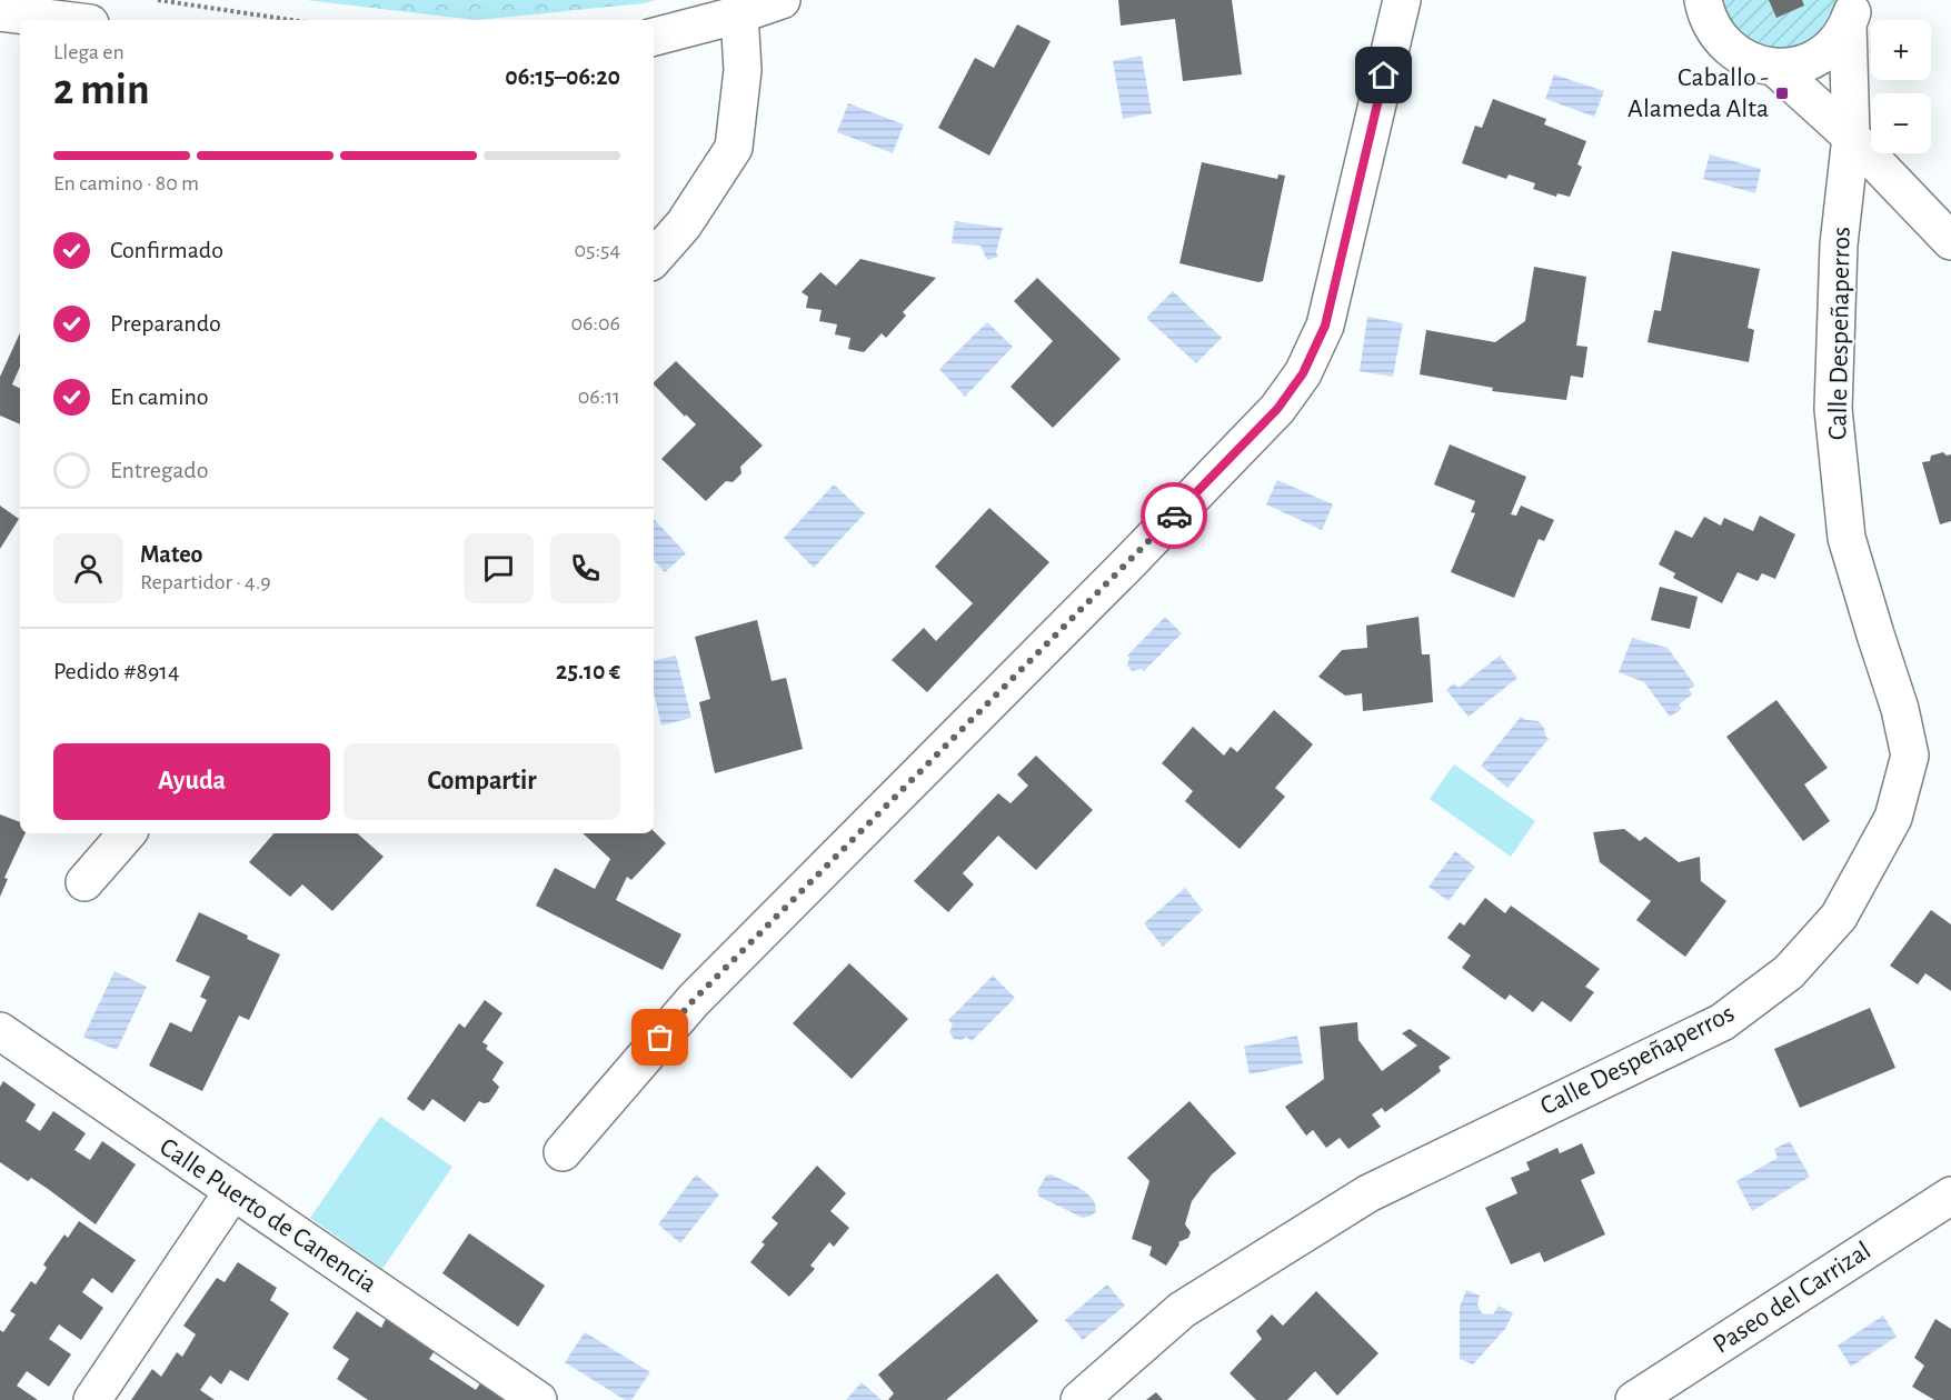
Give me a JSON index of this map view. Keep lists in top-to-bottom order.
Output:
{
  "streets": {
    "street": ["Calle Despeñaperros", "Calle Puerto de Canencia", "Paseo del Carrizal"]
  },
  "places": {
    "transit": ["Caballo - Alameda Alta"]
  },
  "page": {
    "map_buttons": ["+", "−"],
    "heading": ["2 min", "Llega en", "06:15–06:20"],
    "panel": [
      "Mateo",
      "Repartidor · 4.9",
      "Pedido #8914",
      "25.10 €"
    ],
    "bar": "En camino · 80 m",
    "list": [
      ["Confirmado", "05:54"],
      ["Preparando", "06:06"],
      ["En camino", "06:11"],
      "Entregado"
    ],
    "buttons": ["Ayuda", "Compartir"]
  }
}
